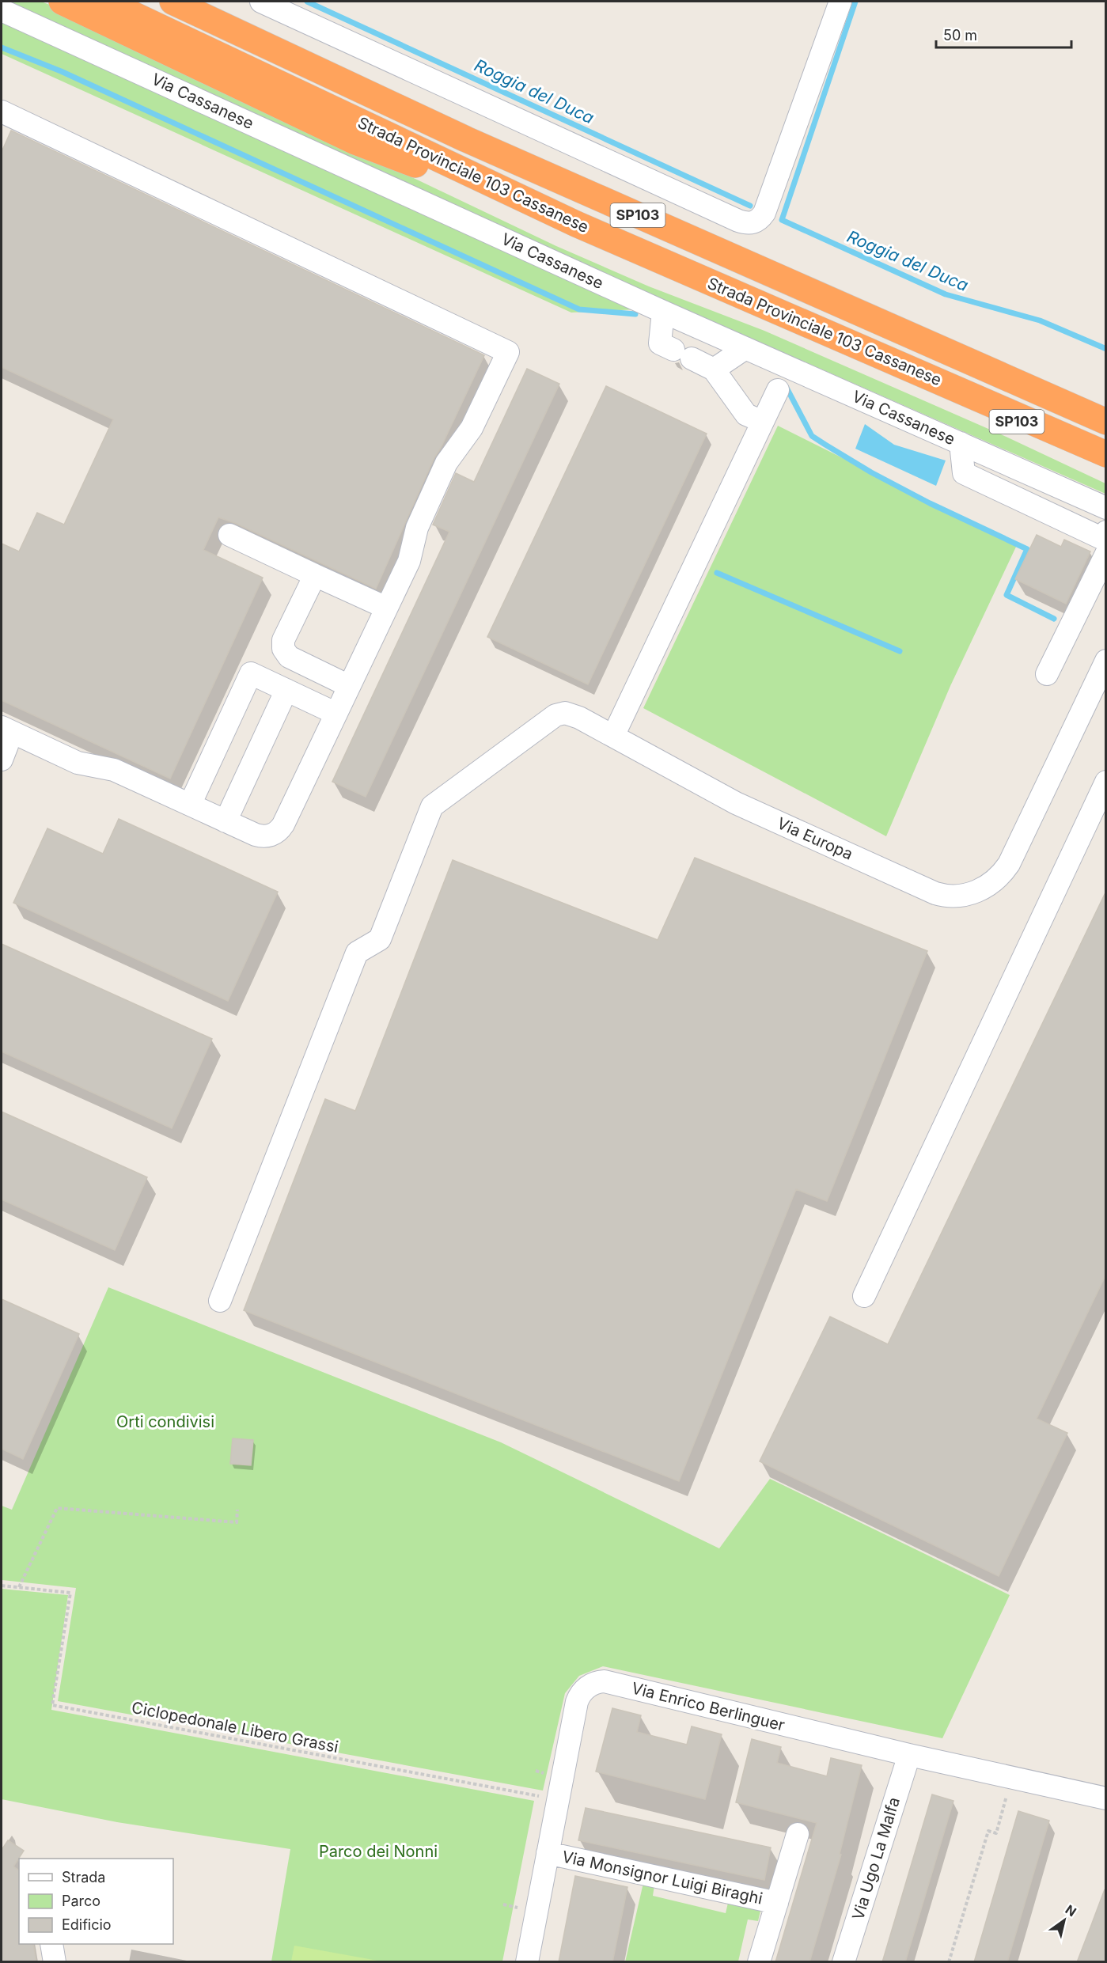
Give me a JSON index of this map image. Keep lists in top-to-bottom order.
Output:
{
  "streets": {
    "highway": ["Strada Provinciale 103 Cassanese", "SP103"],
    "street": [
      "Via Cassanese",
      "Via Europa",
      "Via Enrico Berlinguer",
      "Via Ugo La Malfa",
      "Via Monsignor Luigi Biraghi"
    ],
    "path": ["Ciclopedonale Libero Grassi"]
  },
  "crossings": [
    ["Strada Provinciale 103 Cassanese", "SP103"],
    ["Via Enrico Berlinguer", "Via Ugo La Malfa"],
    ["Via Enrico Berlinguer", "Via Monsignor Luigi Biraghi"]
  ],
  "water": ["Roggia del Duca"],
  "parks": ["Orti condivisi", "Parco dei Nonni"],
  "legend": ["Strada", "Parco", "Edificio"],
  "scale_bar": "50 m",
  "north": "top right"
}
